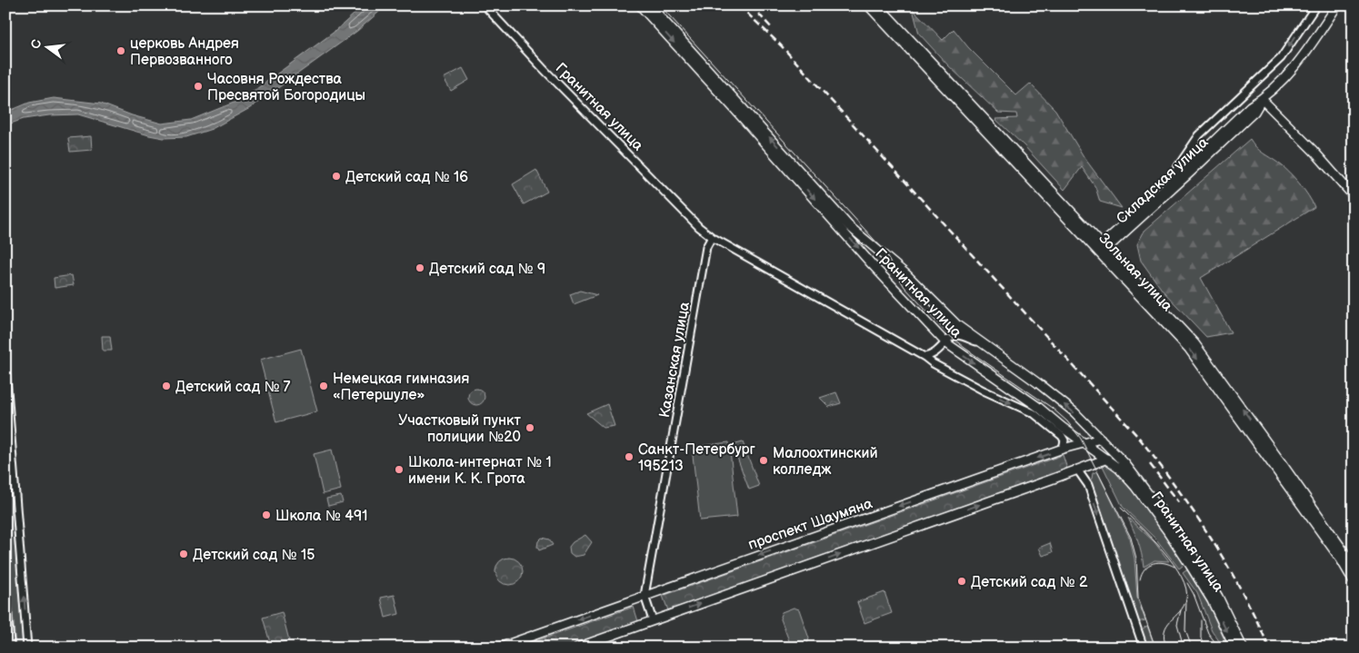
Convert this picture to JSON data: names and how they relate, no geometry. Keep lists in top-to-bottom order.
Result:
{
  "streets": {
    "street": [
      "Гранитная улица",
      "Складская улица",
      "Зольная улица",
      "Казанская улица",
      "проспект Шаумяна"
    ]
  },
  "crossings": [
    ["Гранитная улица", "Казанская улица"],
    ["Гранитная улица", "проспект Шаумяна"],
    ["Складская улица", "Зольная улица"],
    ["Казанская улица", "проспект Шаумяна"]
  ],
  "places": [
    "церковь Андрея Первозванного",
    "Часовня Рождества Пресвятой Богородицы",
    "Детский сад № 16",
    "Детский сад № 9",
    "Детский сад № 7",
    "Немецкая гимназия «Петершуле»",
    "Участковый пункт полиции №20",
    "Санкт-Петербург 195213",
    "Малоохтинский колледж",
    "Школа-интернат № 1 имени К. К. Грота",
    "Школа № 491",
    "Детский сад № 15",
    "Детский сад № 2"
  ],
  "north": "left"
}
